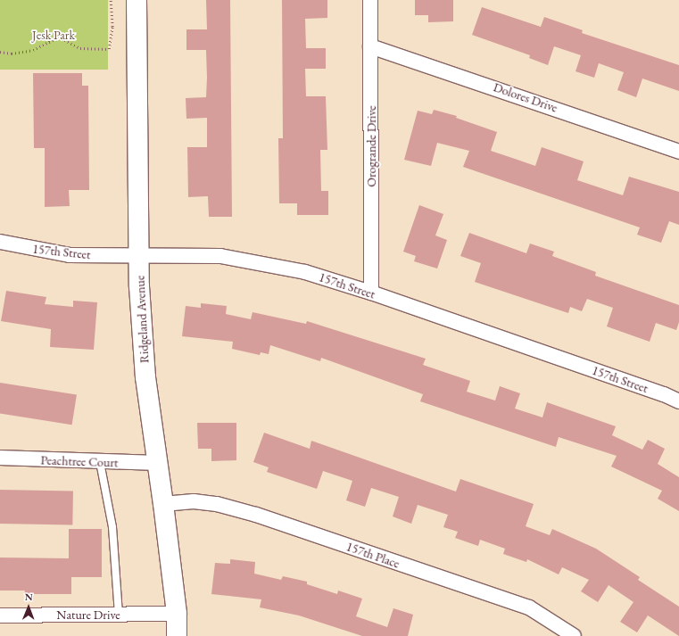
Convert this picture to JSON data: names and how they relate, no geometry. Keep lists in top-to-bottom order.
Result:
{
  "streets": {
    "street": [
      "Dolores Drive",
      "Orogrande Drive",
      "157th Street",
      "Ridgeland Avenue",
      "Peachtree Court",
      "157th Place",
      "Nature Drive"
    ]
  },
  "crossings": [
    ["Dolores Drive", "Orogrande Drive"],
    ["Orogrande Drive", "157th Street"],
    ["157th Street", "Ridgeland Avenue"],
    ["Ridgeland Avenue", "Peachtree Court"],
    ["Ridgeland Avenue", "157th Place"],
    ["Ridgeland Avenue", "Nature Drive"]
  ],
  "parks": ["Jesk Park"],
  "north": "top"
}
